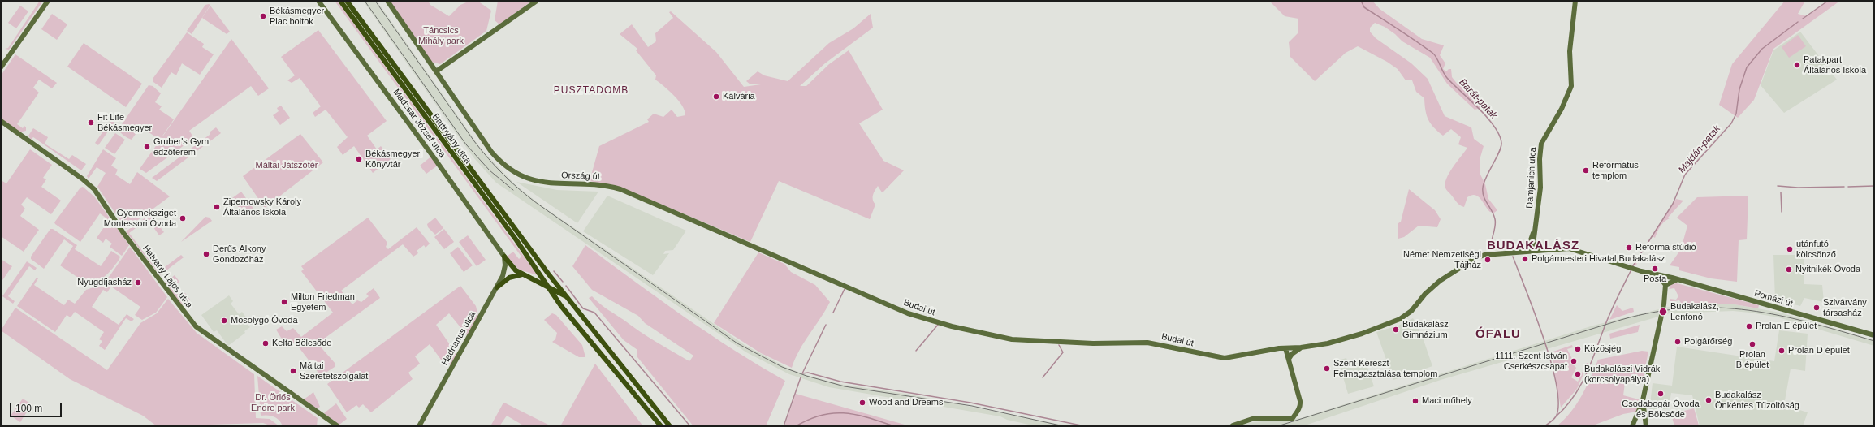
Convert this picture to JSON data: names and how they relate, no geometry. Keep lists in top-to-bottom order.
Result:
{
  "streets": {
    "main road": [
      "Madzsar József utca",
      "Batthyány utca",
      "Ország út",
      "Damjanich utca",
      "Hatvany Lajos utca",
      "Pomázi út",
      "Budai út",
      "Hadrianus utca"
    ]
  },
  "crossings": [
    ["Madzsar József utca", "Hadrianus utca"],
    ["Ország út", "Budai út"]
  ],
  "districts": ["PUSZTADOMB", "BUDAKALÁSZ", "ÓFALU"],
  "water": ["Barát-patak", "Majdán-patak"],
  "parks": ["Táncsics Mihály park", "Máltai Játszótér", "Dr. Örlős Endre park"],
  "places": [
    "Békásmegyer Piac boltok",
    "Patakpart Általános Iskola",
    "Kálvária",
    "Fit Life Békásmegyer",
    "Gruber's Gym edzőterem",
    "Békásmegyeri Könyvtár",
    "Református templom",
    "Zipernowsky Károly Általános Iskola",
    "Gyermeksziget Montessori Óvoda",
    "Reforma stúdió",
    "utánfutó kölcsönző",
    "Derűs Alkony Gondozóház",
    "Polgármesteri Hivatal Budakalász",
    "Német Nemzetiségi Tájház",
    "Posta",
    "Nyitnikék Óvoda",
    "Nyugdíjasház",
    "Milton Friedman Egyetem",
    "Szivárvány társasház",
    "Budakalász, Lenfonó",
    "Mosolygó Óvoda",
    "Prolan E épület",
    "Budakalász Gimnázium",
    "Polgárőrség",
    "Kelta Bölcsőde",
    "Prolan B épület",
    "Közösjég",
    "Prolan D épület",
    "1111. Szent István Cserkészcsapat",
    "Szent Kereszt Felmagasztalása templom",
    "Máltai Szeretetszolgálat",
    "Budakalászi Vidrák (korcsolyapálya)",
    "Csodabogár Óvoda és Bölcsőde",
    "Budakalász Önkéntes Tűzoltóság",
    "Maci műhely",
    "Wood and Dreams"
  ],
  "scale_bar": "100 m"
}
